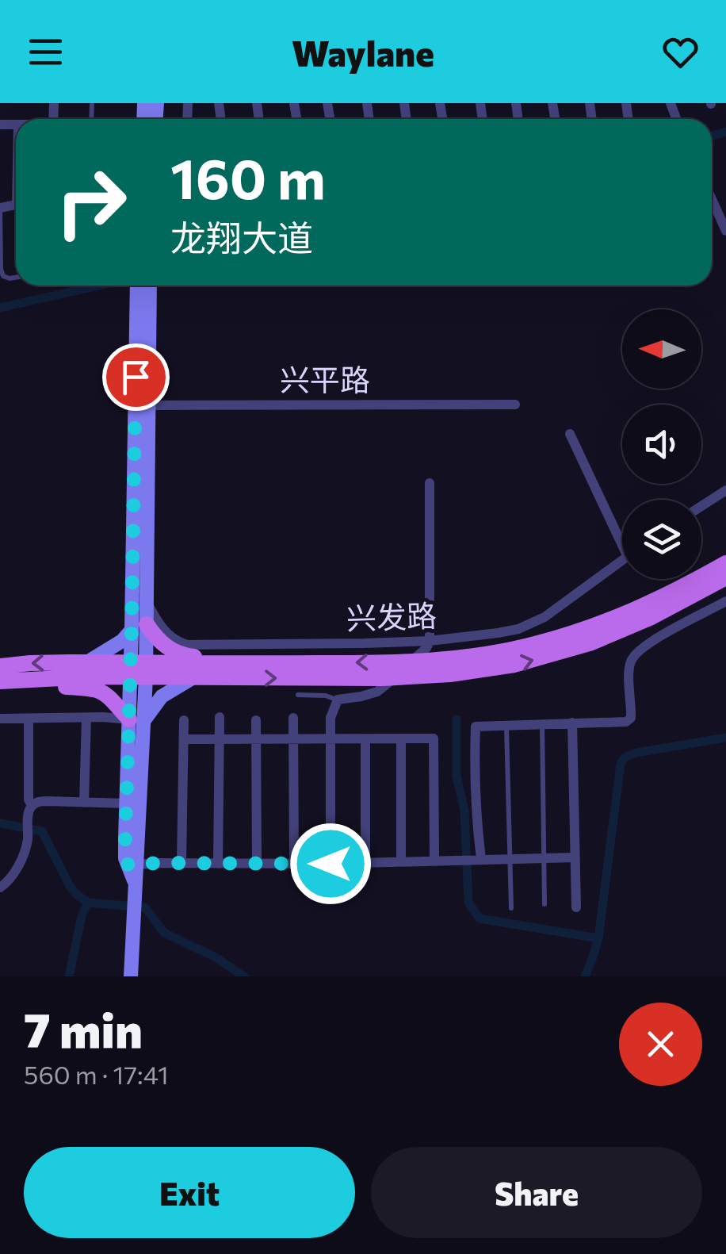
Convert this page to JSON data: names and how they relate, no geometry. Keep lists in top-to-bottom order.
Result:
{
  "streets": {
    "street": ["兴平路", "兴发路"]
  },
  "north": "left",
  "page": {
    "header": "Waylane",
    "turn": ["160 m", "龙翔大道"],
    "heading": ["7 min", "560 m · 17:41"],
    "buttons": ["Exit", "Share"]
  }
}
